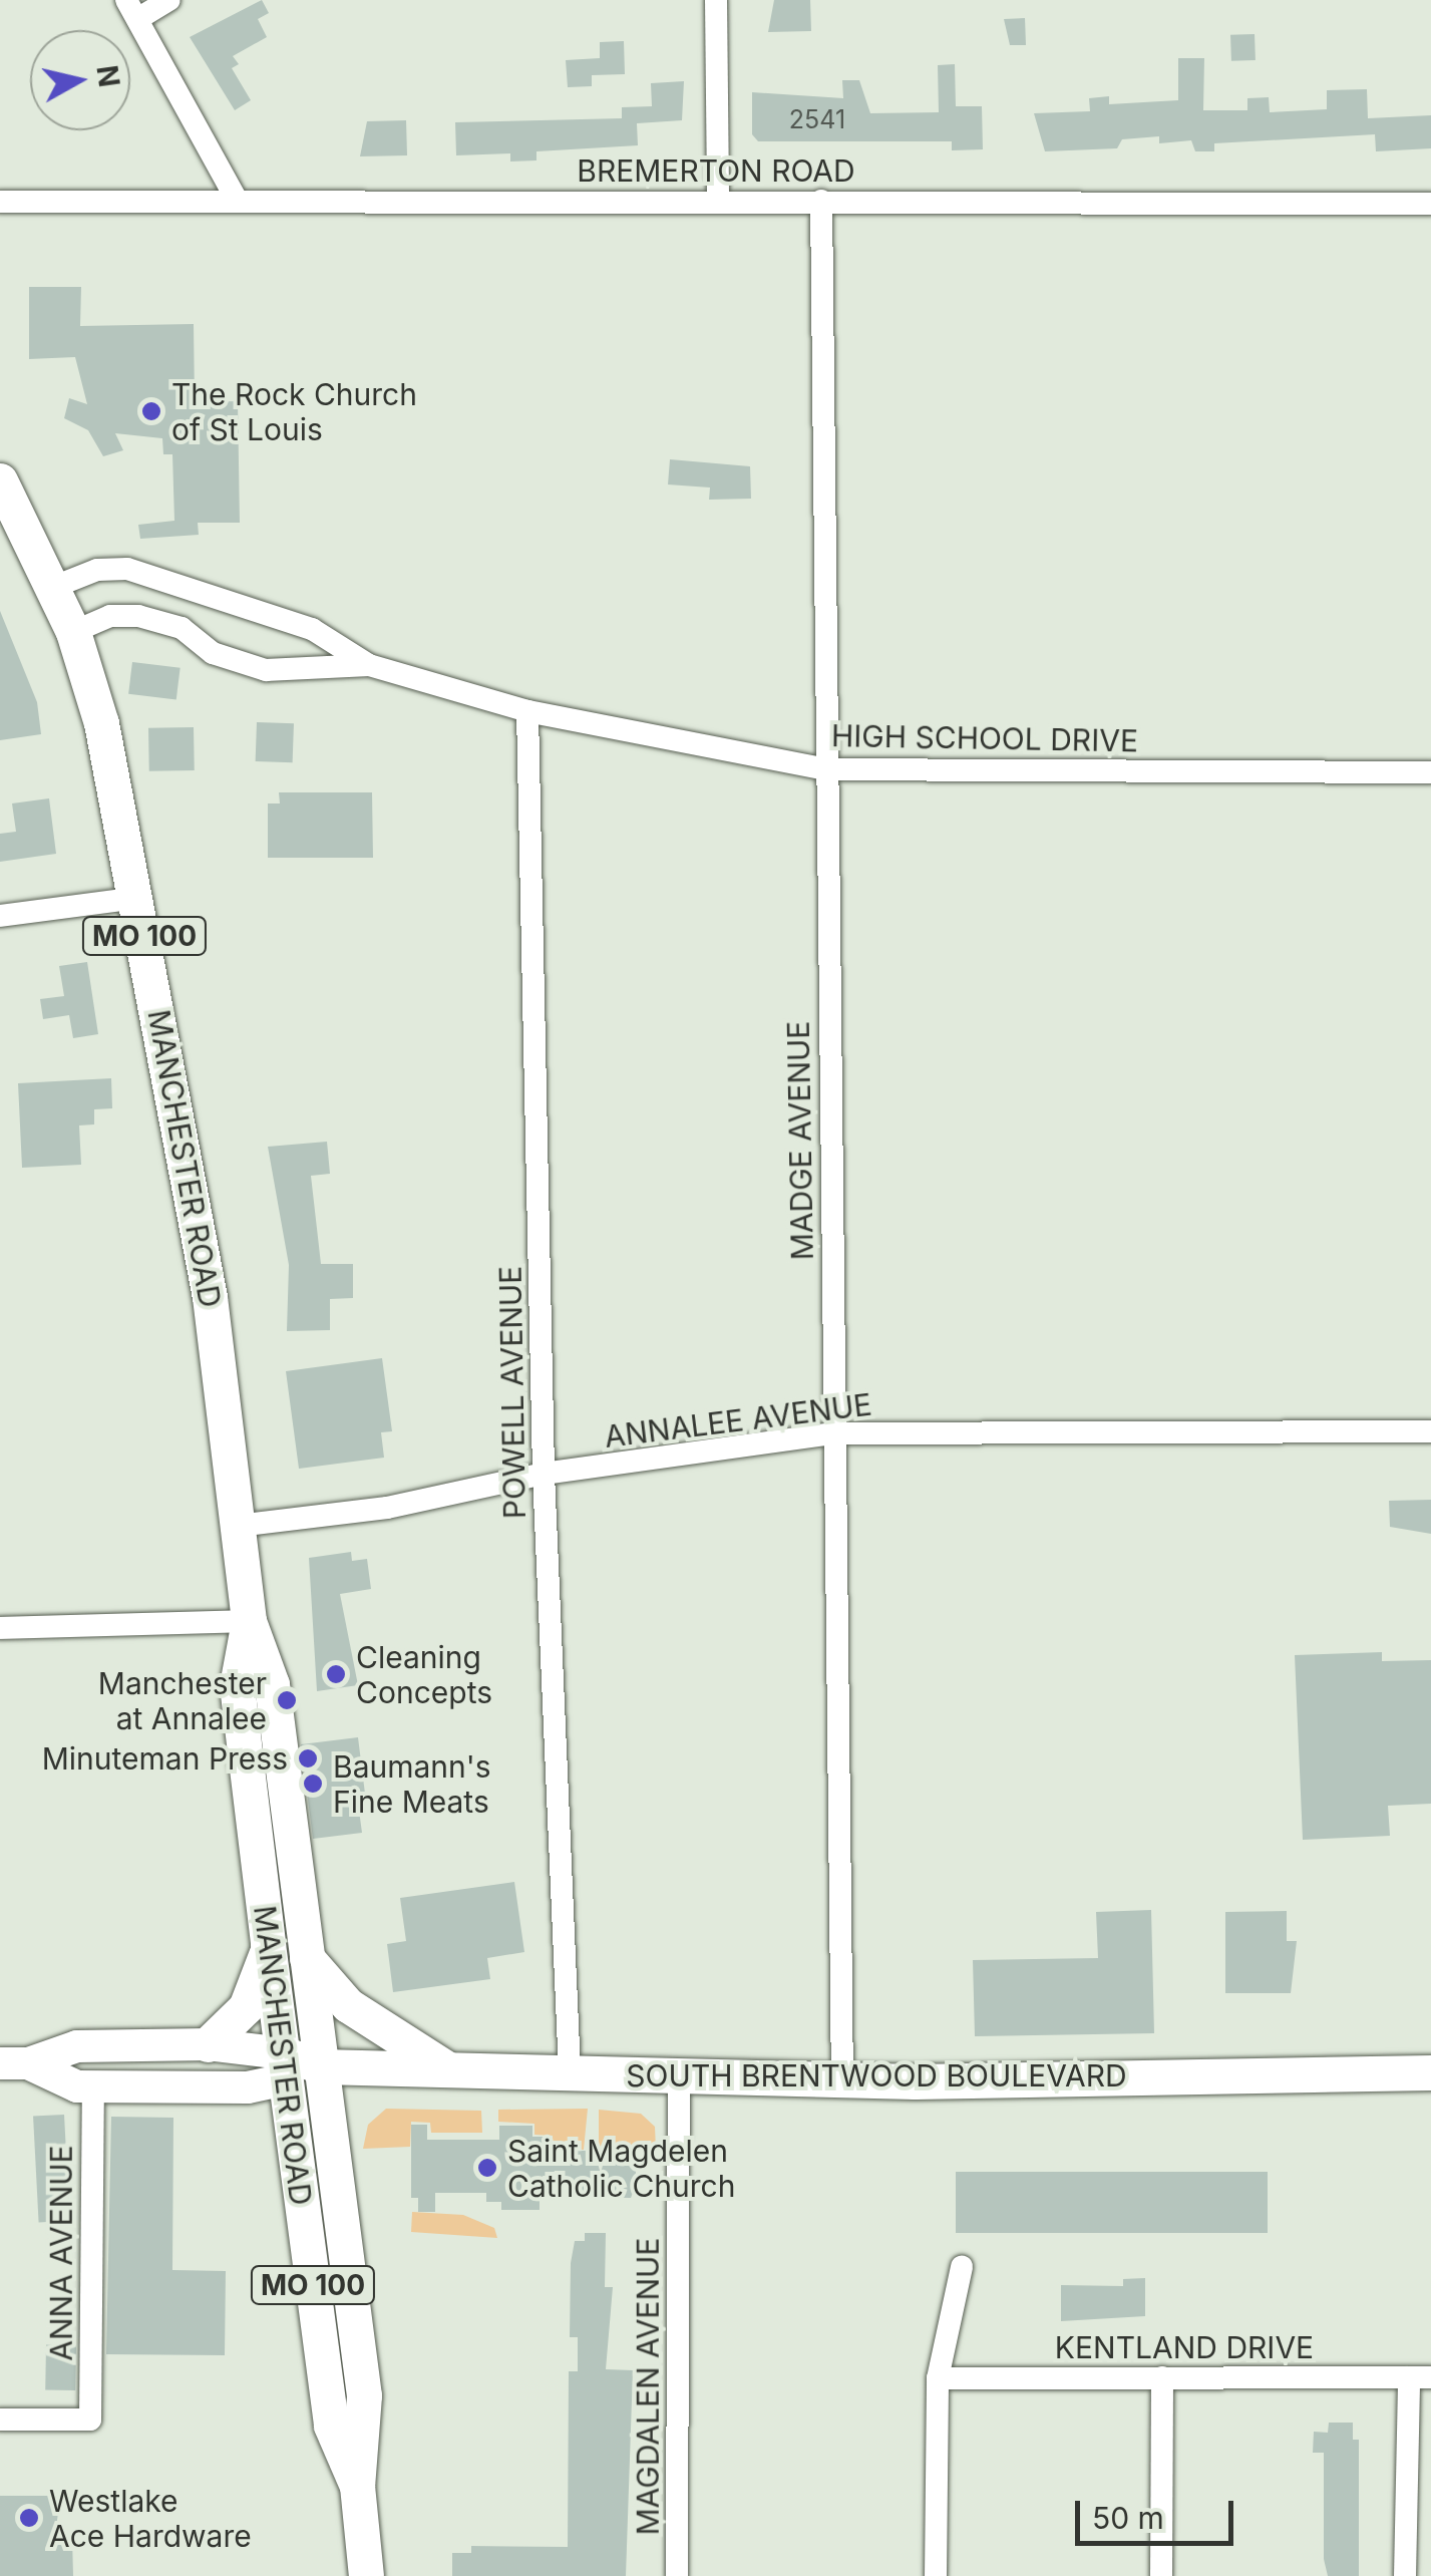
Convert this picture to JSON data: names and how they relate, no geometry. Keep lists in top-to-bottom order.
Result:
{
  "streets": {
    "main road": ["MO 100", "MANCHESTER ROAD", "SOUTH BRENTWOOD BOULEVARD"],
    "street": [
      "BREMERTON ROAD",
      "HIGH SCHOOL DRIVE",
      "MADGE AVENUE",
      "POWELL AVENUE",
      "ANNALEE AVENUE",
      "ANNA AVENUE",
      "KENTLAND DRIVE",
      "MAGDALEN AVENUE"
    ]
  },
  "crossings": [
    ["BREMERTON ROAD", "MADGE AVENUE"],
    ["HIGH SCHOOL DRIVE", "MADGE AVENUE"],
    ["HIGH SCHOOL DRIVE", "MANCHESTER ROAD"],
    ["HIGH SCHOOL DRIVE", "POWELL AVENUE"],
    ["MADGE AVENUE", "ANNALEE AVENUE"],
    ["MADGE AVENUE", "SOUTH BRENTWOOD BOULEVARD"],
    ["MANCHESTER ROAD", "ANNALEE AVENUE"],
    ["MANCHESTER ROAD", "SOUTH BRENTWOOD BOULEVARD"],
    ["POWELL AVENUE", "ANNALEE AVENUE"],
    ["POWELL AVENUE", "SOUTH BRENTWOOD BOULEVARD"],
    ["SOUTH BRENTWOOD BOULEVARD", "ANNA AVENUE"],
    ["SOUTH BRENTWOOD BOULEVARD", "MAGDALEN AVENUE"]
  ],
  "places": [
    "The Rock Church of St Louis",
    "Cleaning Concepts",
    "Manchester at Annalee",
    "Minuteman Press",
    "Baumann's Fine Meats",
    "Saint Magdelen Catholic Church",
    "Westlake Ace Hardware"
  ],
  "house_numbers": ["2541"],
  "scale_bar": "50 m",
  "north": "right"
}
